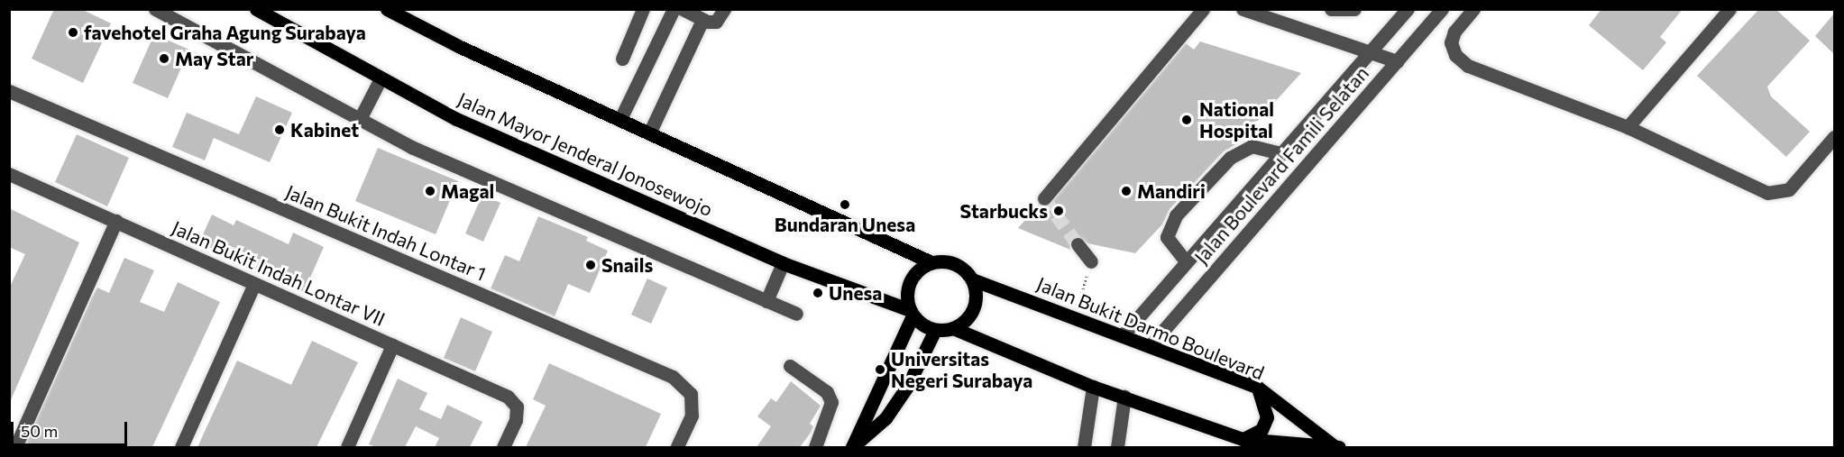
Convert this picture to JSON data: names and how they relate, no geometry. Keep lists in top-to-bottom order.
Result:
{
  "streets": {
    "main road": ["Jalan Mayor Jenderal Jonosewojo", "Jalan Bukit Darmo Boulevard"],
    "street": ["Jalan Boulevard Famili Selatan", "Jalan Bukit Indah Lontar 1", "Jalan Bukit Indah Lontar VII"]
  },
  "crossings": [
    ["Jalan Mayor Jenderal Jonosewojo", "Jalan Bukit Darmo Boulevard"],
    ["Jalan Boulevard Famili Selatan", "Jalan Bukit Darmo Boulevard"]
  ],
  "places": [
    "favehotel Graha Agung Surabaya",
    "May Star",
    "National Hospital",
    "Kabinet",
    "Magal",
    "Mandiri",
    "Bundaran Unesa",
    "Starbucks",
    "Snails",
    "Unesa",
    "Universitas Negeri Surabaya"
  ],
  "scale_bar": "50 m"
}
